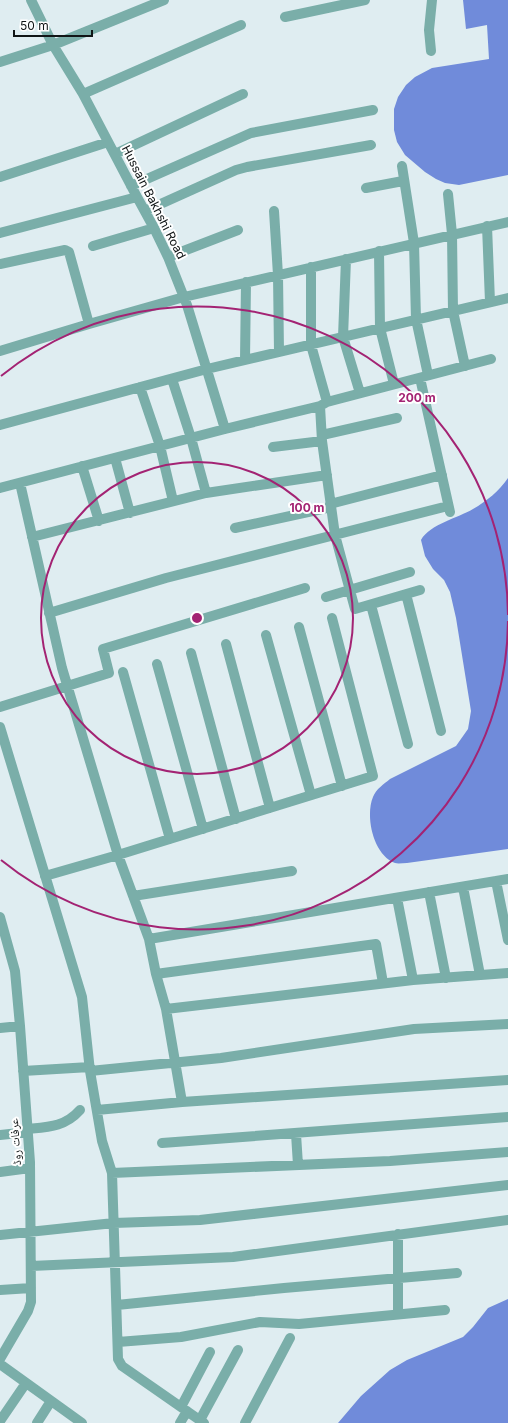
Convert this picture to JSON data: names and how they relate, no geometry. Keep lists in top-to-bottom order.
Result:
{
  "streets": {
    "street": ["Hussain Bakhshi Road", "عرفات روڈ"]
  },
  "scale_bar": "50 m",
  "rings": ["200 m", "100 m"]
}
